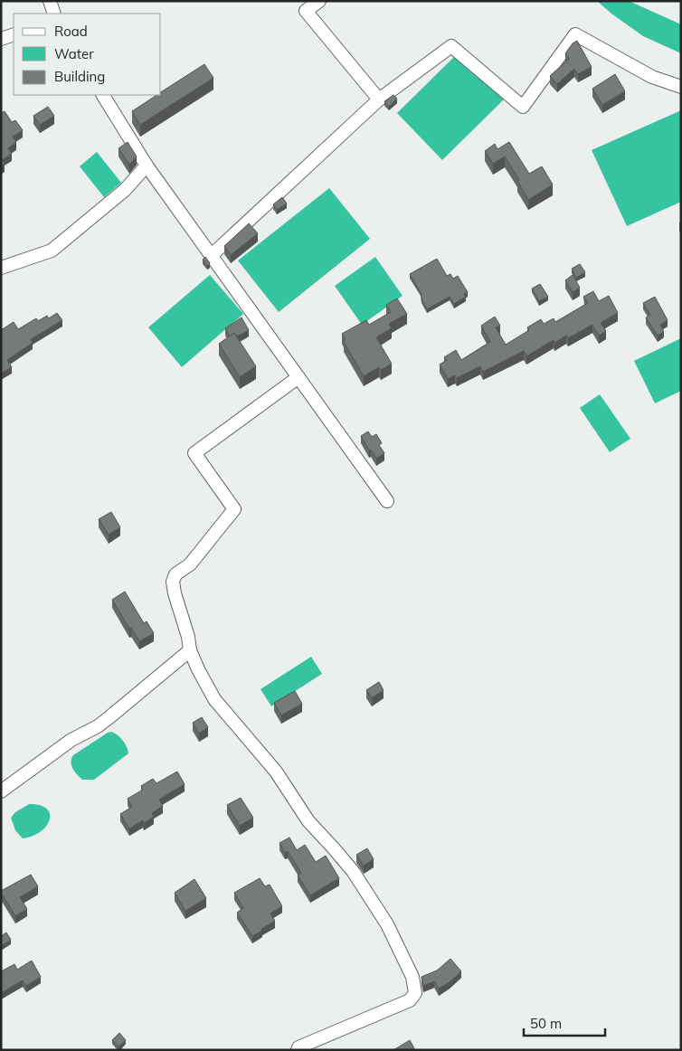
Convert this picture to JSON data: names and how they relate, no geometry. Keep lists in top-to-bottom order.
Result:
{
  "legend": ["Road", "Water", "Building"],
  "scale_bar": "50 m"
}
